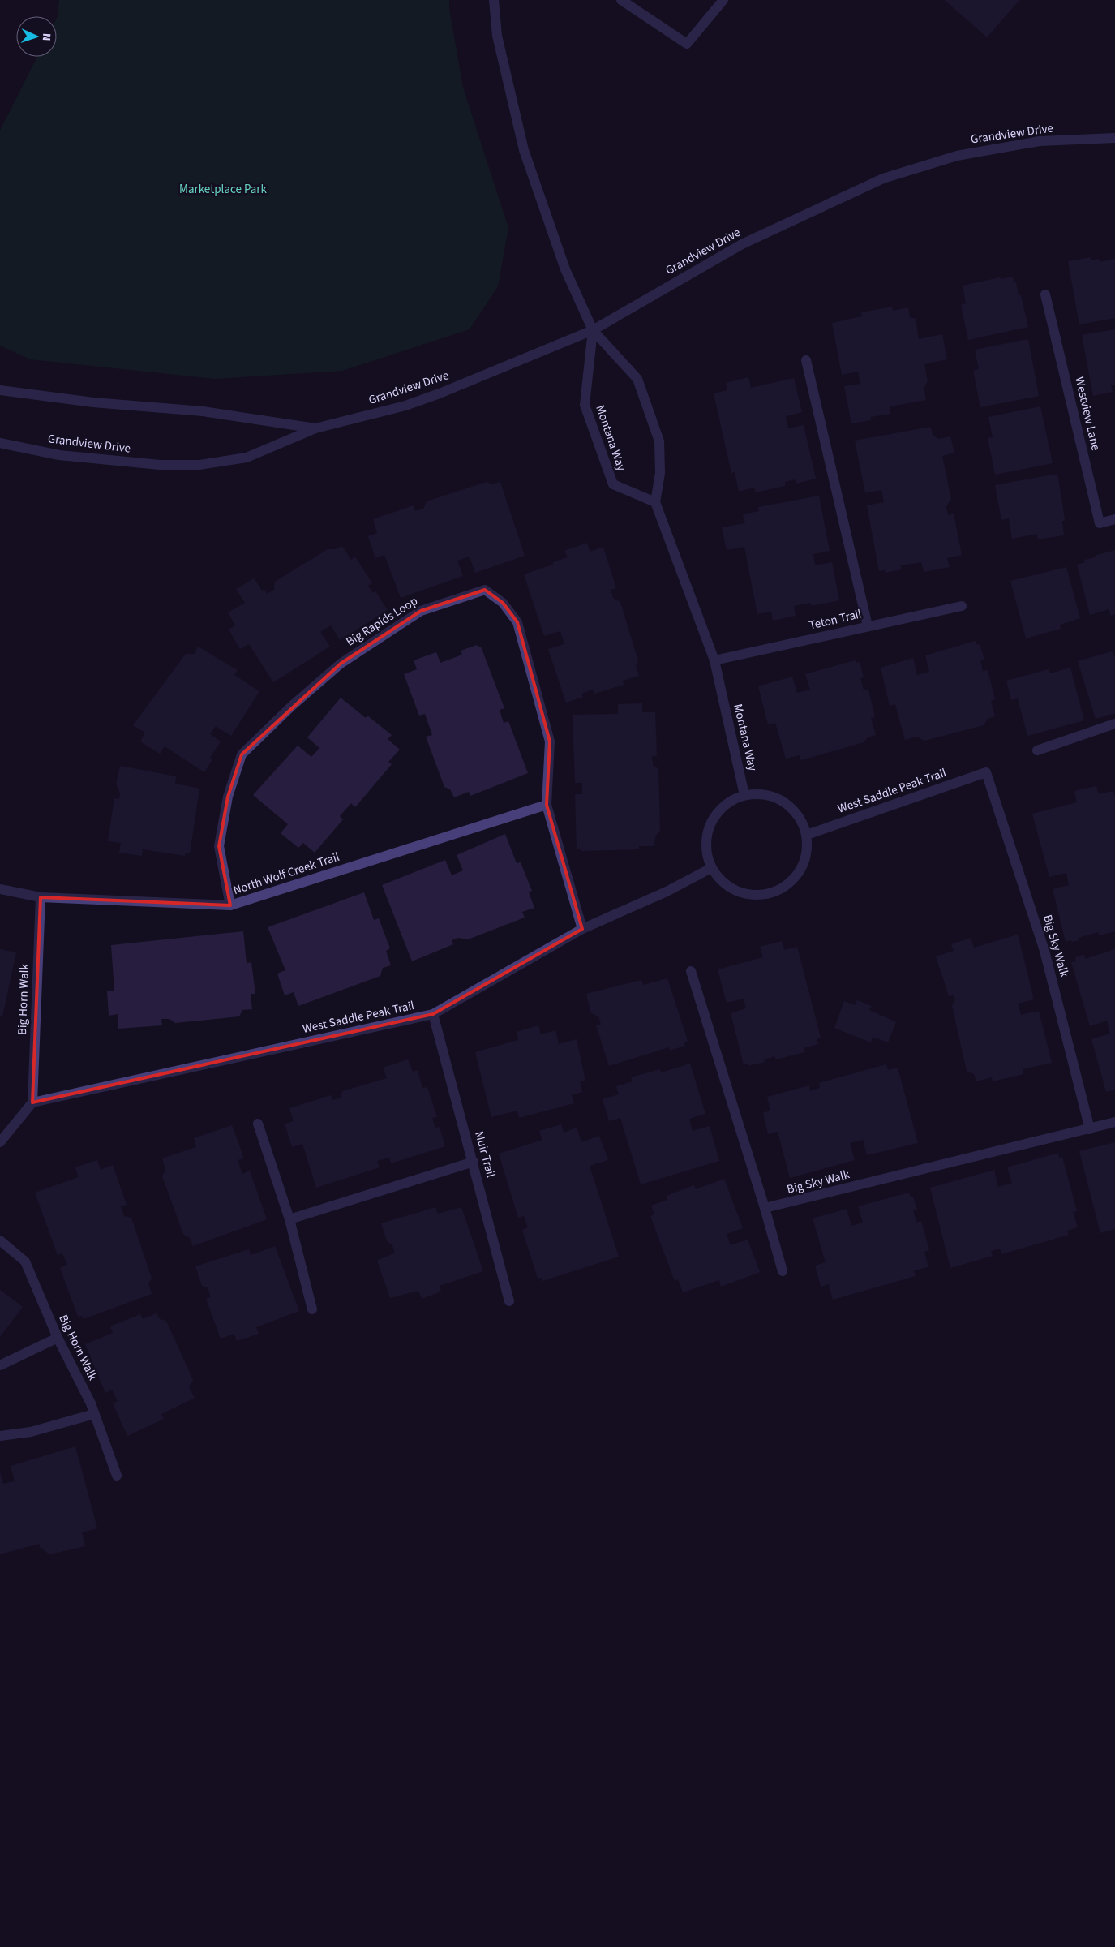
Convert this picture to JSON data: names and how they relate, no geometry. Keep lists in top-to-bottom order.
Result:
{
  "streets": {
    "street": [
      "Grandview Drive",
      "Westview Lane",
      "Montana Way",
      "Teton Trail",
      "Big Rapids Loop",
      "West Saddle Peak Trail",
      "North Wolf Creek Trail",
      "Big Sky Walk",
      "Big Horn Walk",
      "Muir Trail"
    ]
  },
  "crossings": [
    ["Grandview Drive", "Montana Way"],
    ["Montana Way", "Teton Trail"],
    ["Montana Way", "West Saddle Peak Trail"],
    ["Big Rapids Loop", "West Saddle Peak Trail"],
    ["Big Rapids Loop", "North Wolf Creek Trail"],
    ["West Saddle Peak Trail", "Big Sky Walk"],
    ["West Saddle Peak Trail", "Big Horn Walk"],
    ["West Saddle Peak Trail", "Muir Trail"],
    ["North Wolf Creek Trail", "Big Horn Walk"]
  ],
  "parks": ["Marketplace Park"],
  "north": "right"
}
